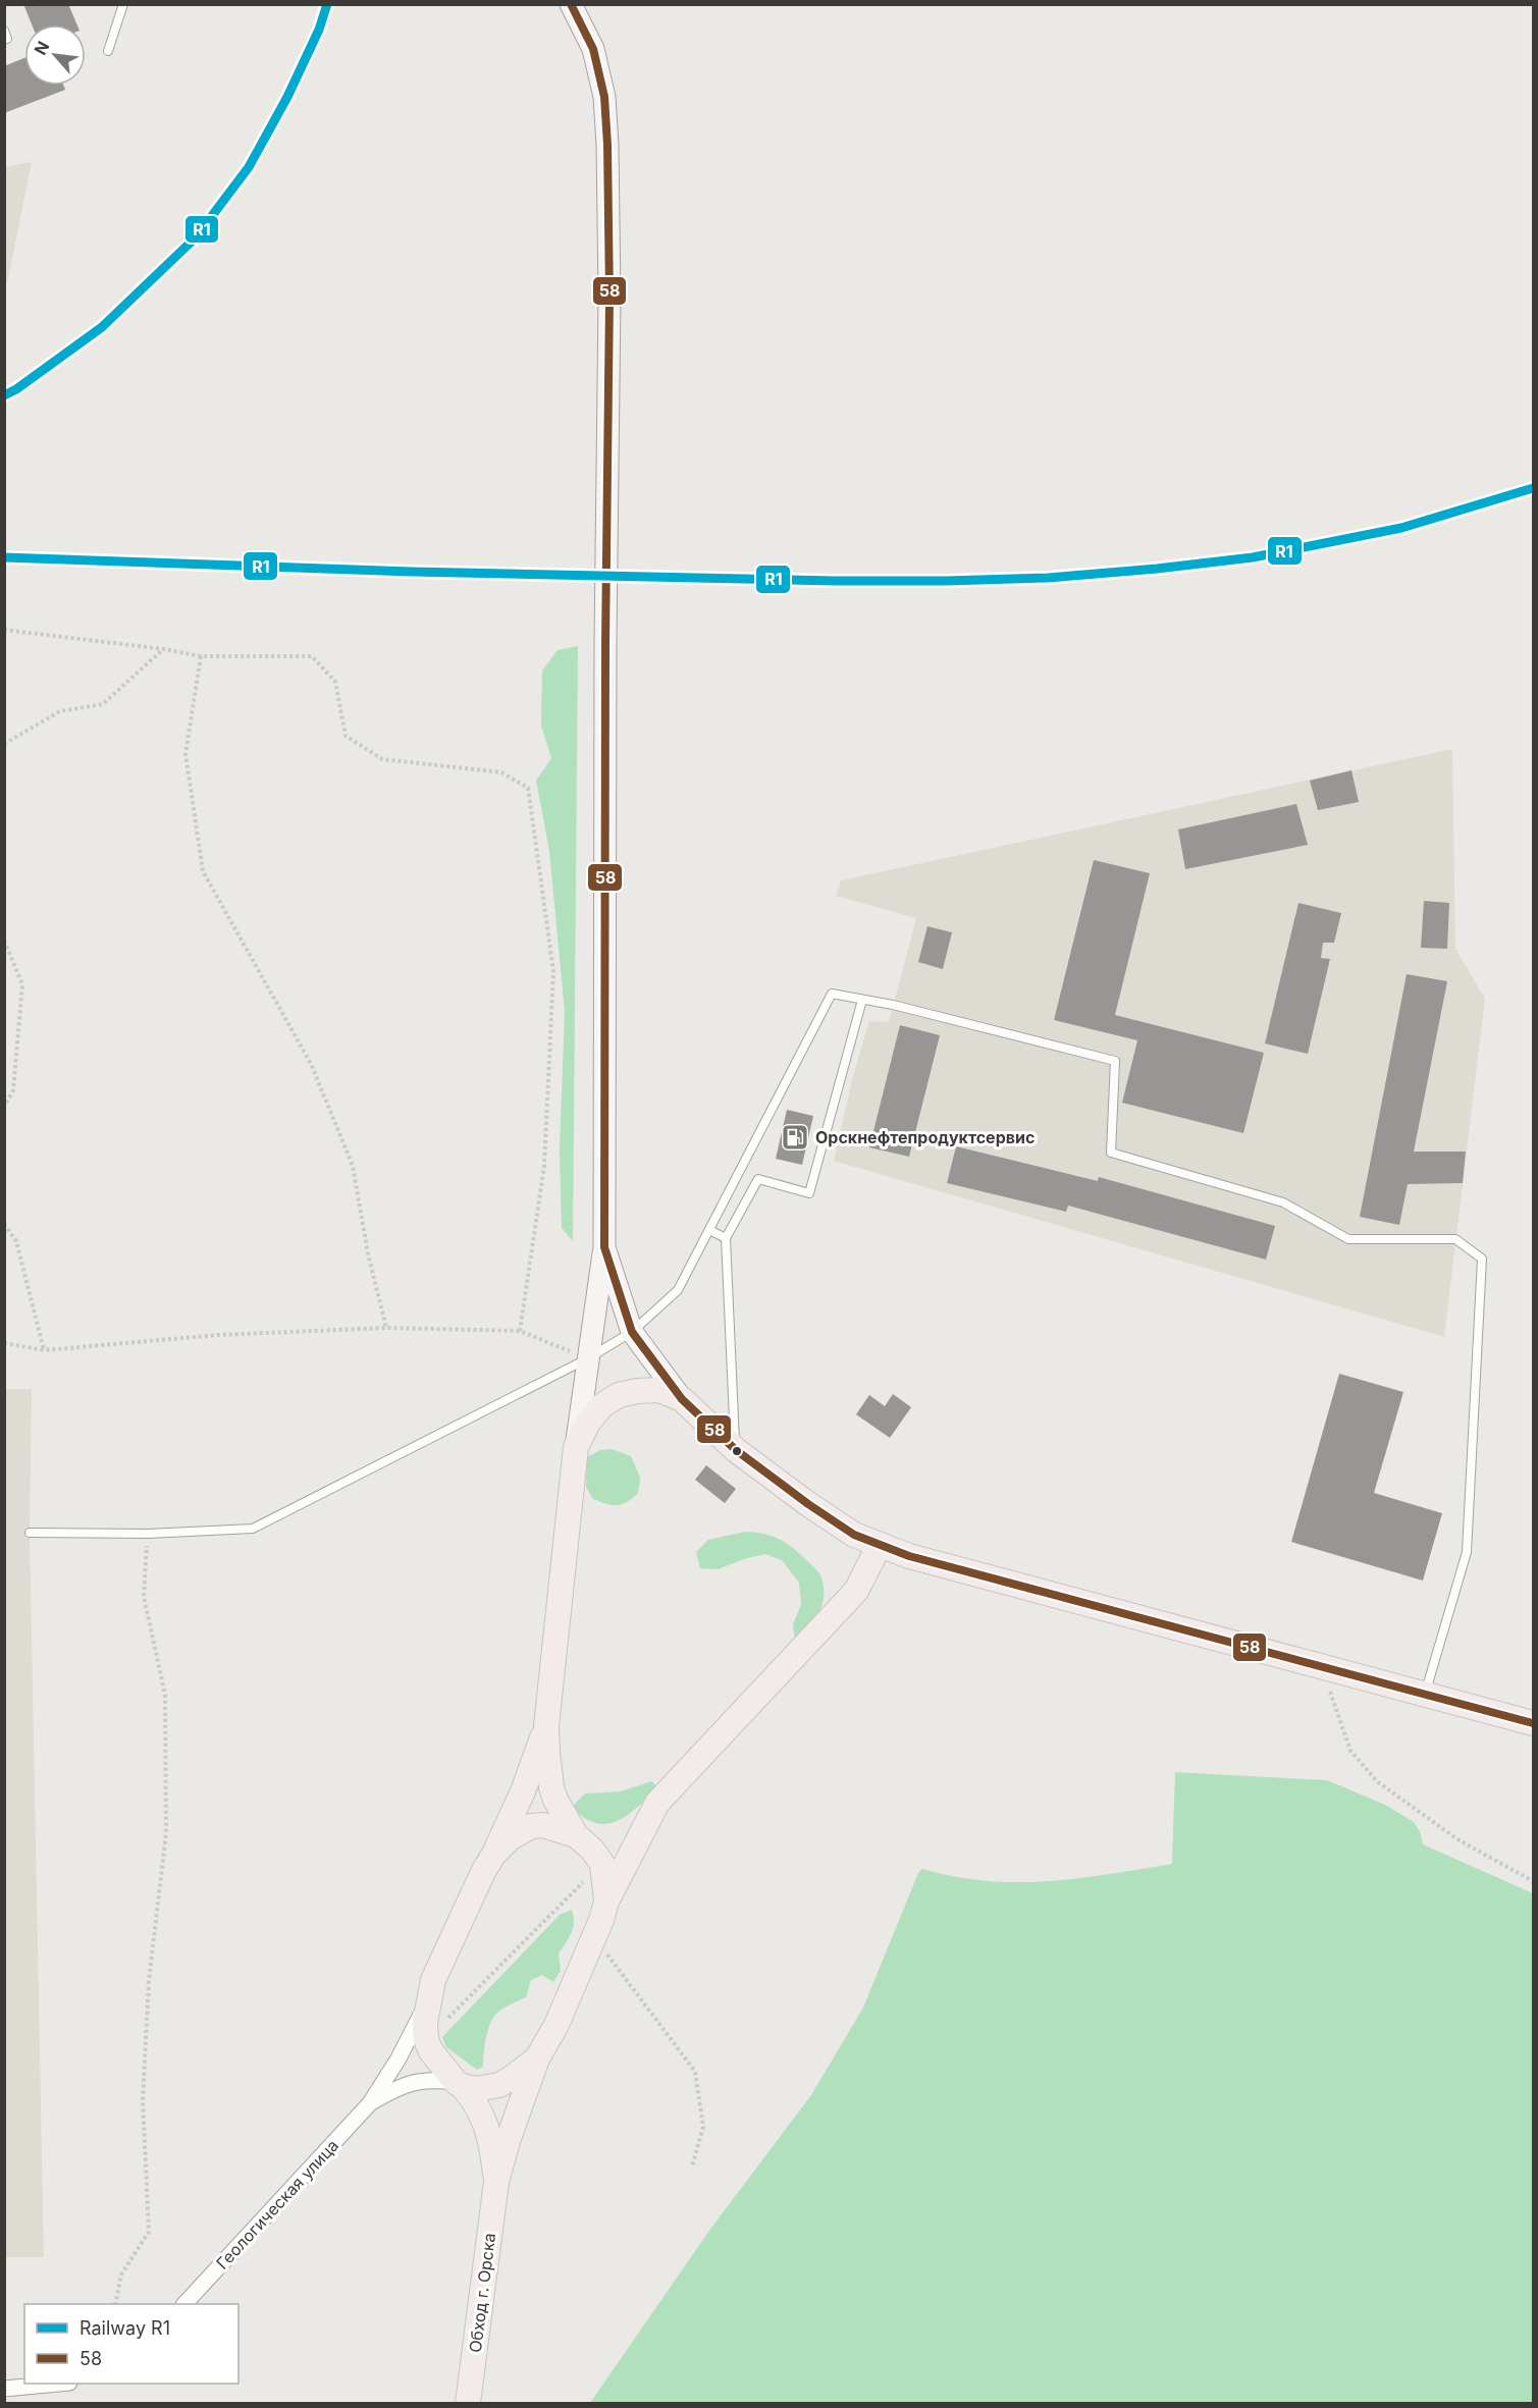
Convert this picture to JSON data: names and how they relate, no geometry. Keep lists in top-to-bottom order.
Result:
{
  "streets": {
    "main road": ["Обход г. Орска"],
    "street": ["Геологическая улица"]
  },
  "places": {
    "fuel station": ["Орскнефтепродуктсервис"]
  },
  "lines": ["rail line R1", "transit line 58"],
  "legend": ["Railway R1", "58"],
  "north": "top left"
}
